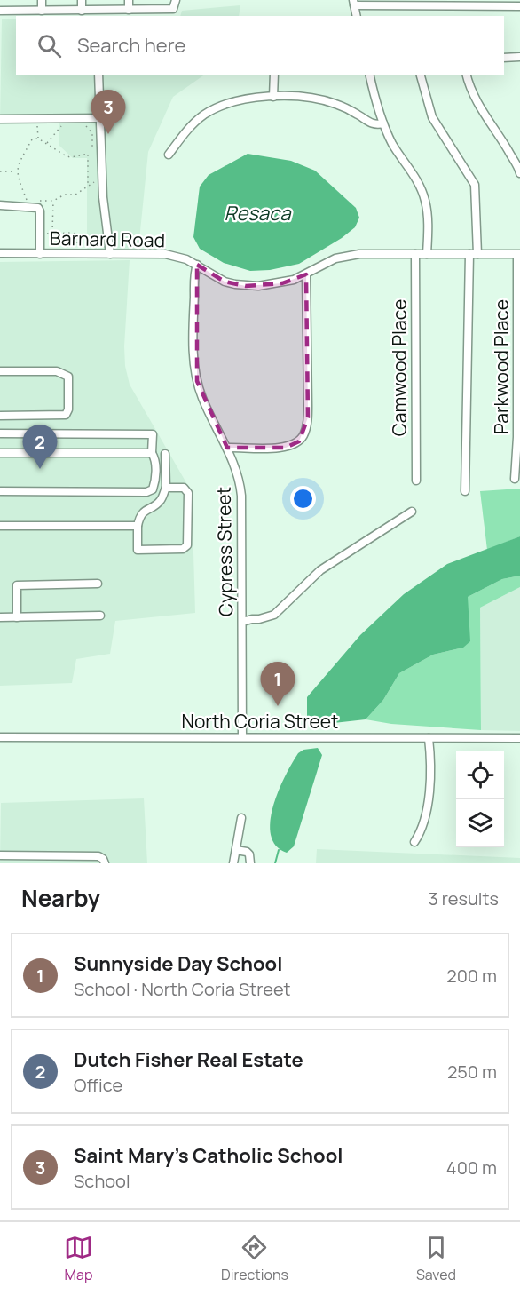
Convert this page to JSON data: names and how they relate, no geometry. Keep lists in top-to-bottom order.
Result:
{
  "streets": {
    "street": [
      "Barnard Road",
      "Parkwood Place",
      "Camwood Place",
      "Cypress Street",
      "North Coria Street"
    ]
  },
  "crossings": [
    ["Barnard Road", "Parkwood Place"],
    ["Barnard Road", "Camwood Place"],
    ["Barnard Road", "Cypress Street"],
    ["Cypress Street", "North Coria Street"]
  ],
  "water": ["Resaca"],
  "page": {
    "search": "Search here",
    "pins": ["3", "2", "1"],
    "heading": ["Nearby", "3 results"],
    "list": [
      {
        "mark": "1",
        "name": "Sunnyside Day School",
        "note": "School · North Coria Street",
        "value": "200 m"
      },
      {
        "mark": "2",
        "name": "Dutch Fisher Real Estate",
        "note": "Office",
        "value": "250 m"
      },
      {
        "mark": "3",
        "name": "Saint Mary's Catholic School",
        "note": "School",
        "value": "400 m"
      }
    ],
    "nav": ["Map", "Directions", "Saved"]
  }
}
